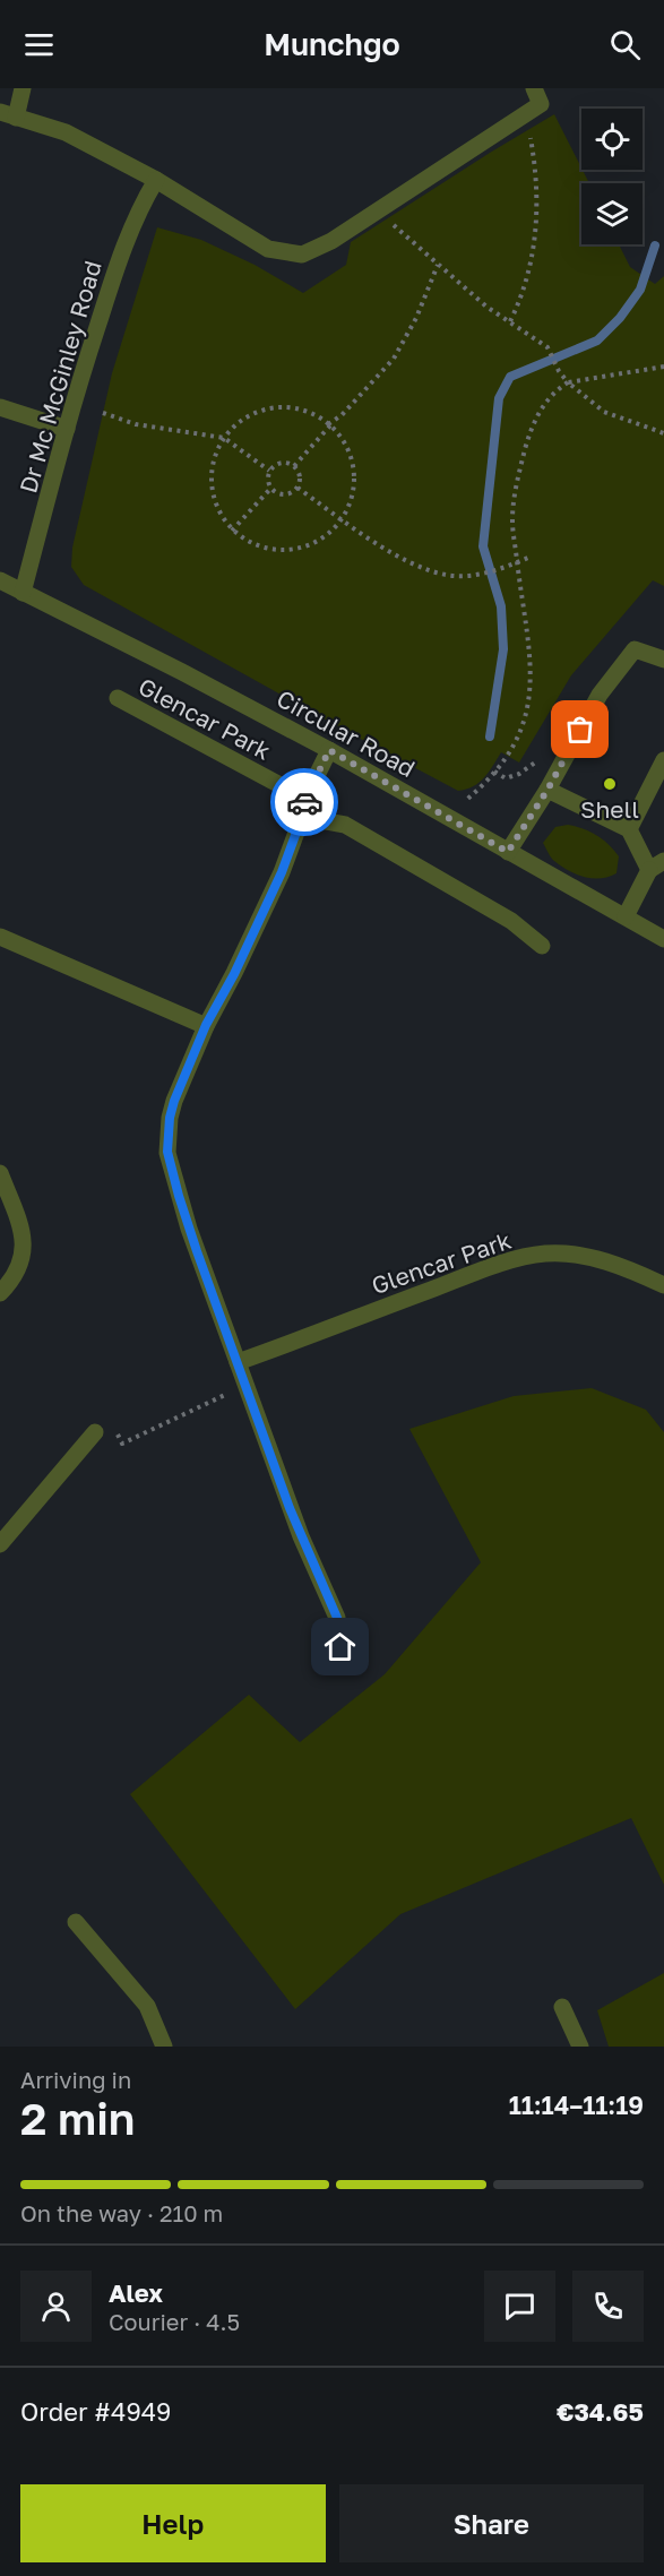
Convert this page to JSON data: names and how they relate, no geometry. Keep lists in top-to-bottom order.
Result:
{
  "streets": {
    "street": ["Dr Mc McGinley Road", "Glencar Park", "Circular Road"]
  },
  "crossings": [
    ["Dr Mc McGinley Road", "Circular Road"]
  ],
  "places": ["Shell"],
  "page": {
    "header": "Munchgo",
    "heading": ["2 min", "Arriving in", "11:14–11:19"],
    "panel": [
      "Alex",
      "Courier · 4.5",
      "Order #4949",
      "€34.65"
    ],
    "bar": "On the way · 210 m",
    "buttons": ["Help", "Share"]
  }
}
